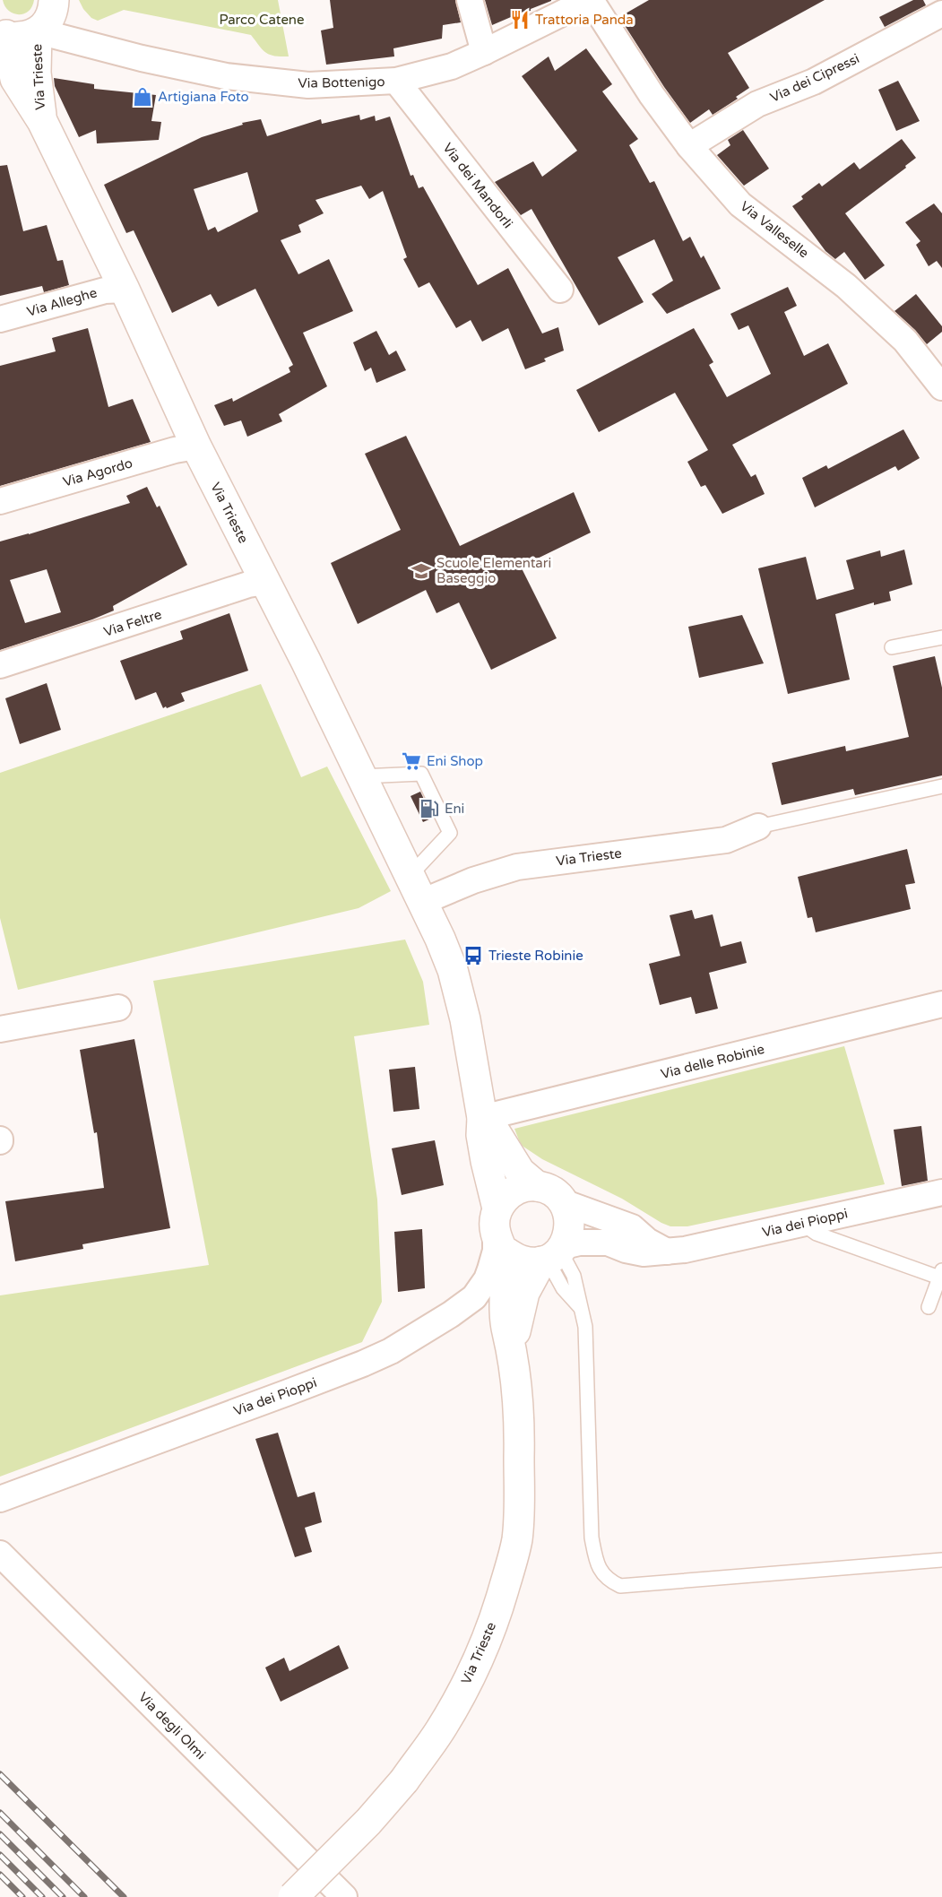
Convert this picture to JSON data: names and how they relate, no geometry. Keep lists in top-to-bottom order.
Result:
{
  "streets": {
    "street": [
      "Via Trieste",
      "Via dei Cipressi",
      "Via Bottenigo",
      "Via dei Mandorli",
      "Via Valleselle",
      "Via Alleghe",
      "Via Agordo",
      "Via Feltre",
      "Via delle Robinie",
      "Via dei Pioppi",
      "Via degli Olmi"
    ]
  },
  "crossings": [
    ["Via Trieste", "Via Bottenigo"],
    ["Via Trieste", "Via Alleghe"],
    ["Via Trieste", "Via Agordo"],
    ["Via Trieste", "Via Feltre"],
    ["Via Trieste", "Via delle Robinie"],
    ["Via Trieste", "Via dei Pioppi"],
    ["Via dei Cipressi", "Via Valleselle"],
    ["Via Bottenigo", "Via dei Mandorli"],
    ["Via Bottenigo", "Via Valleselle"]
  ],
  "parks": ["Parco Catene"],
  "places": {
    "restaurant": ["Trattoria Panda"],
    "shop": ["Artigiana Foto"],
    "school or university": ["Scuole Elementari Baseggio"],
    "supermarket": ["Eni Shop"],
    "fuel station": ["Eni"],
    "bus stop": ["Trieste Robinie"]
  }
}
